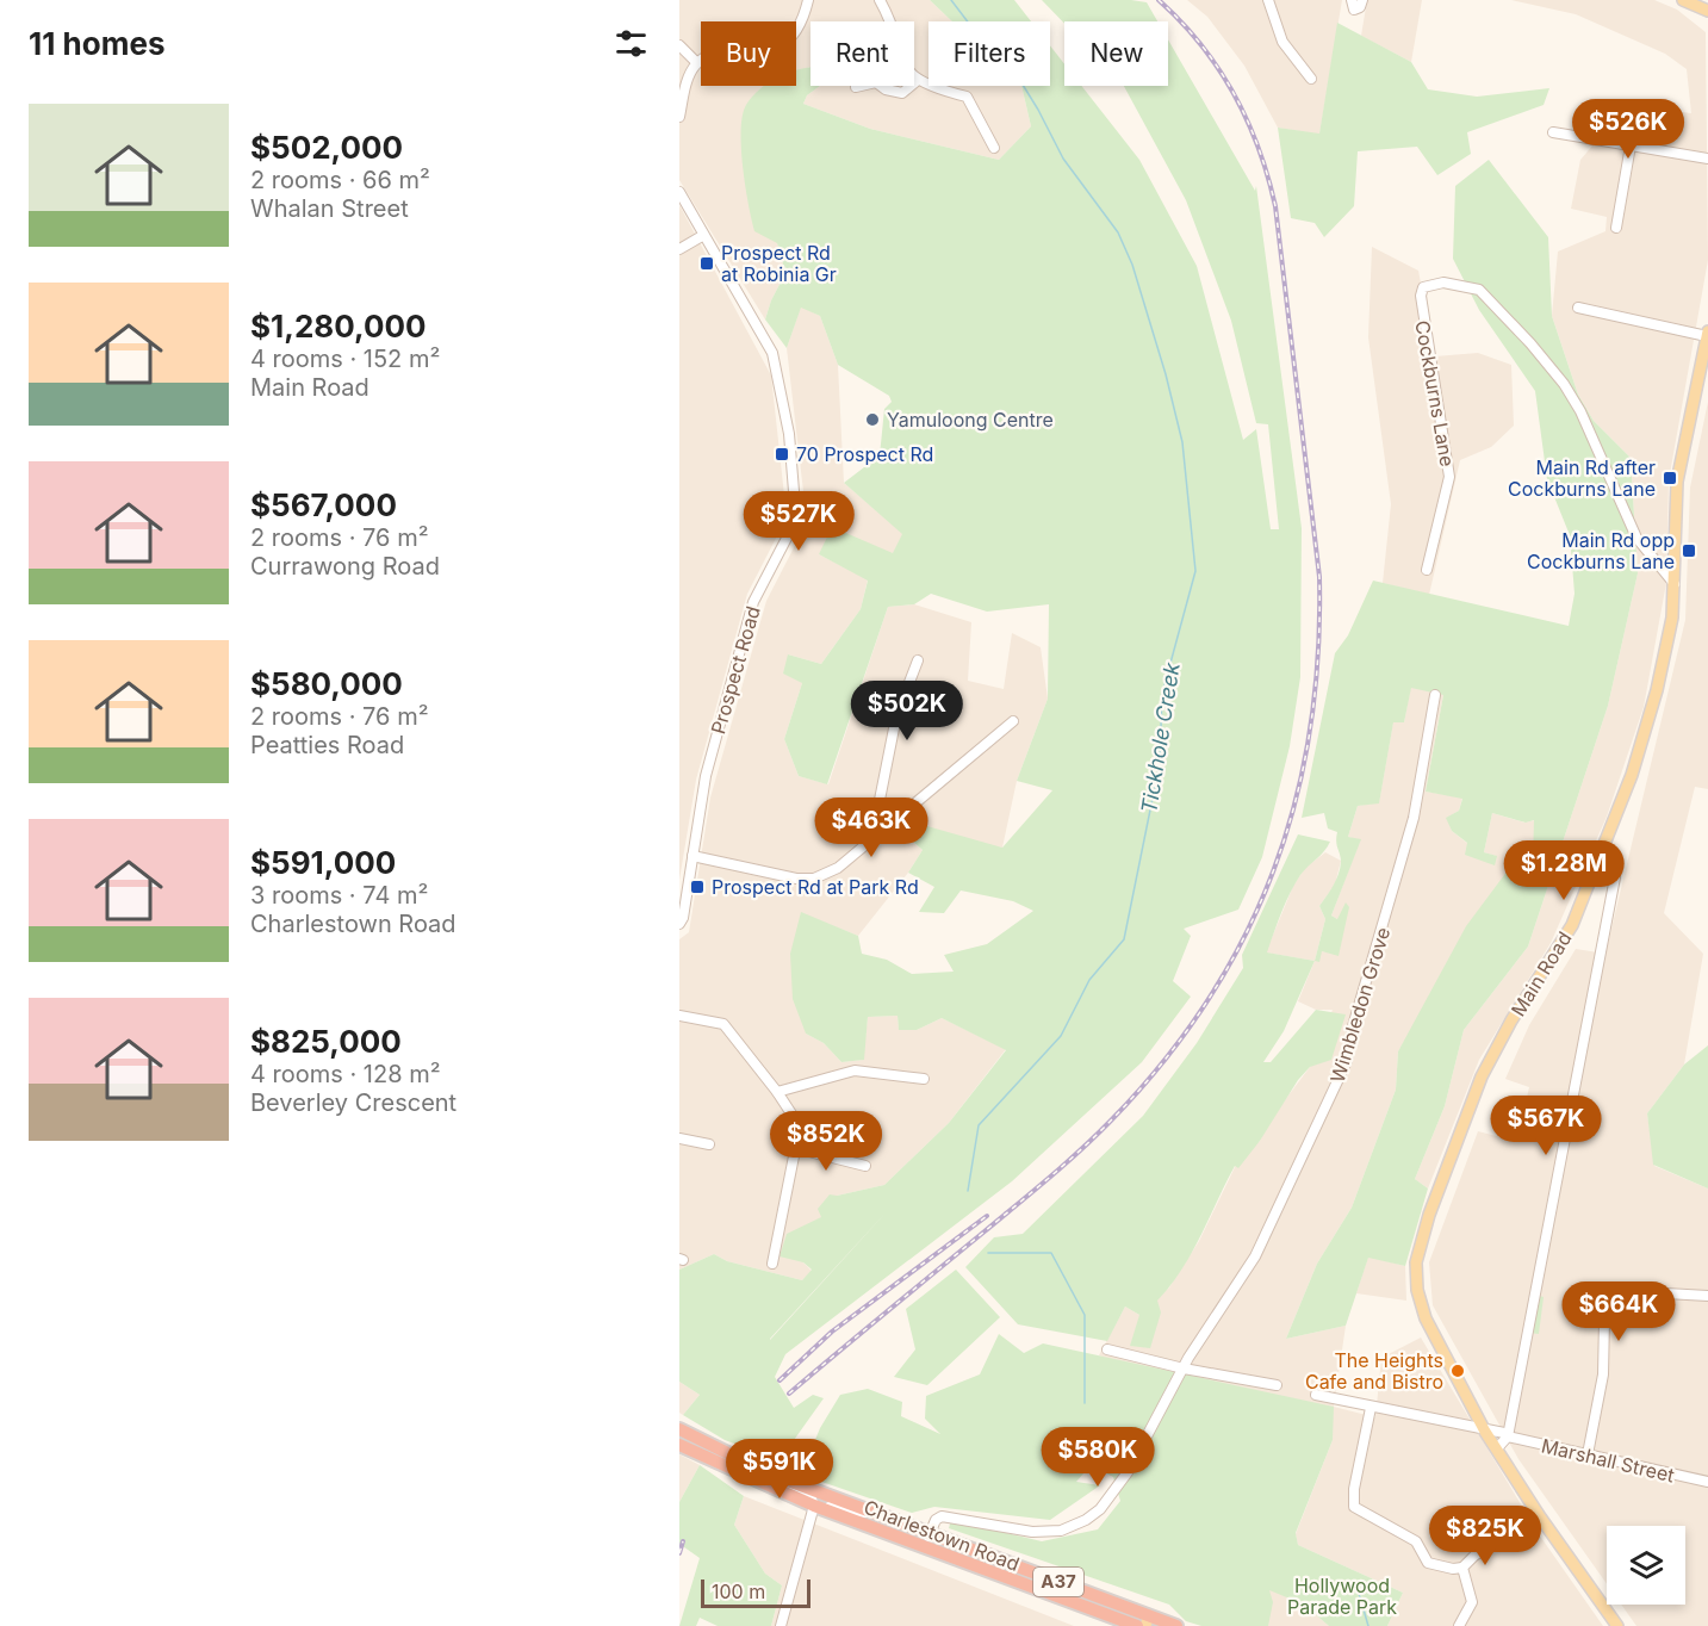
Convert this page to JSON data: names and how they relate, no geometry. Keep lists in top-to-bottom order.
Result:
{
  "streets": {
    "highway": ["Charlestown Road", "A37"],
    "main road": ["Main Road"],
    "street": [
      "Cockburns Lane",
      "Prospect Road",
      "Wimbledon Grove",
      "Marshall Street"
    ]
  },
  "crossings": [
    ["Cockburns Lane", "Main Road"],
    ["Main Road", "Marshall Street"],
    ["Wimbledon Grove", "Charlestown Road"]
  ],
  "water": ["Tickhole Creek"],
  "parks": ["Hollywood Parade Park"],
  "places": {
    "transit": [
      "Prospect Rd at Robinia Gr",
      "70 Prospect Rd",
      "Main Rd after Cockburns Lane",
      "Main Rd opp Cockburns Lane",
      "Prospect Rd at Park Rd"
    ],
    "other": ["Yamuloong Centre", "The Heights Cafe and Bistro"]
  },
  "scale_bar": "100 m",
  "page": {
    "heading": "11 homes",
    "chip": [
      "Buy",
      "Rent",
      "Filters",
      "New"
    ],
    "list": [
      {
        "name": "$502,000",
        "note": "2 rooms · 66 m² · Whalan Street"
      },
      {
        "name": "$1,280,000",
        "note": "4 rooms · 152 m² · Main Road"
      },
      {
        "name": "$567,000",
        "note": "2 rooms · 76 m² · Currawong Road"
      },
      {
        "name": "$580,000",
        "note": "2 rooms · 76 m² · Peatties Road"
      },
      {
        "name": "$591,000",
        "note": "3 rooms · 74 m² · Charlestown Road"
      },
      {
        "name": "$825,000",
        "note": "4 rooms · 128 m² · Beverley Crescent"
      }
    ],
    "price": [
      "$526K",
      "$527K",
      "$502K",
      "$463K",
      "$1.28M",
      "$567K",
      "$852K",
      "$664K",
      "$580K",
      "$591K",
      "$825K"
    ],
    "scale": "100 m"
  }
}
